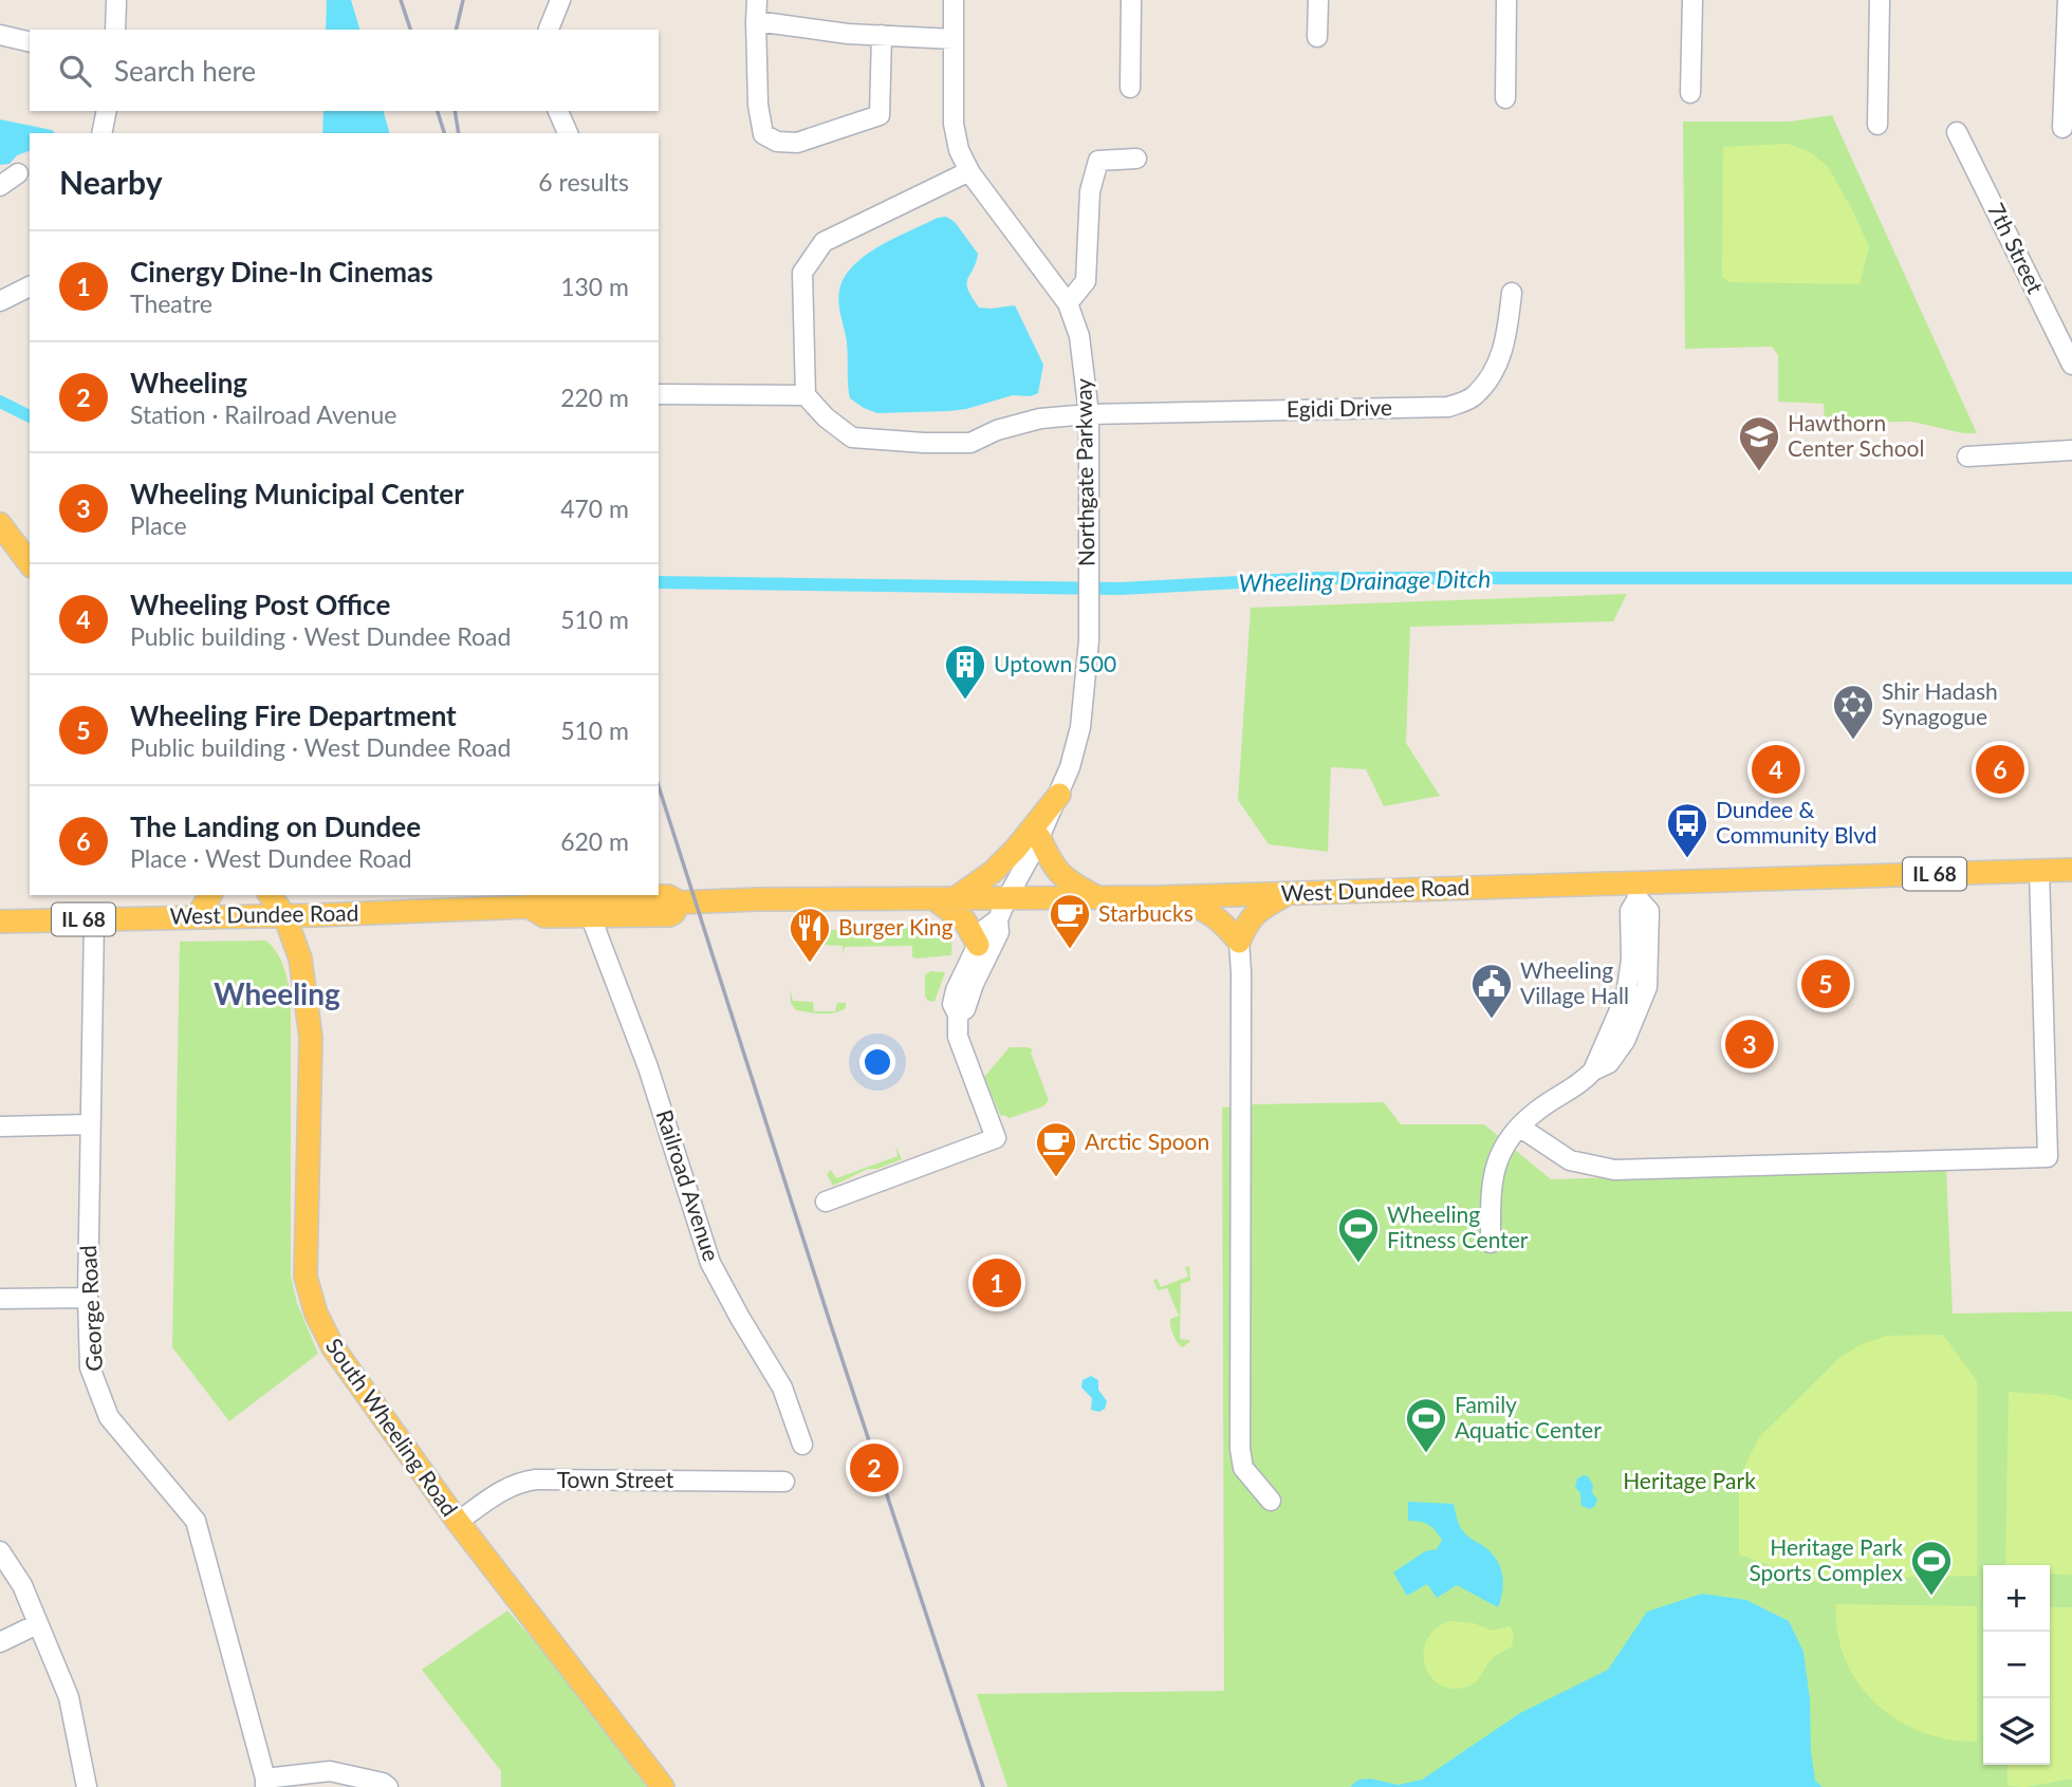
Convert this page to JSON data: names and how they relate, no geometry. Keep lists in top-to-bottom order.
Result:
{
  "streets": {
    "main road": ["IL 68", "West Dundee Road", "South Wheeling Road"],
    "street": [
      "7th Street",
      "Egidi Drive",
      "Northgate Parkway",
      "Railroad Avenue",
      "George Road",
      "Town Street"
    ]
  },
  "crossings": [
    ["Egidi Drive", "Northgate Parkway"],
    ["Northgate Parkway", "West Dundee Road"],
    ["West Dundee Road", "Railroad Avenue"],
    ["West Dundee Road", "George Road"],
    ["West Dundee Road", "South Wheeling Road"],
    ["South Wheeling Road", "Town Street"]
  ],
  "districts": ["Wheeling"],
  "water": ["Wheeling Drainage Ditch"],
  "parks": ["Heritage Park"],
  "places": {
    "school or university": ["Hawthorn Center School"],
    "building": ["Uptown 500"],
    "synagogue": ["Shir Hadash Synagogue"],
    "bus stop": ["Dundee & Community Blvd"],
    "cafe": ["Starbucks", "Arctic Spoon"],
    "restaurant": ["Burger King"],
    "public building": ["Wheeling Village Hall"],
    "sports": ["Wheeling Fitness Center", "Family Aquatic Center", "Heritage Park Sports Complex"]
  },
  "page": {
    "search": "Search here",
    "heading": ["Nearby", "6 results"],
    "list": [
      {
        "mark": "1",
        "name": "Cinergy Dine-In Cinemas",
        "note": "Theatre",
        "value": "130 m"
      },
      {
        "mark": "2",
        "name": "Wheeling",
        "note": "Station · Railroad Avenue",
        "value": "220 m"
      },
      {
        "mark": "3",
        "name": "Wheeling Municipal Center",
        "note": "Place",
        "value": "470 m"
      },
      {
        "mark": "4",
        "name": "Wheeling Post Office",
        "note": "Public building · West Dundee Road",
        "value": "510 m"
      },
      {
        "mark": "5",
        "name": "Wheeling Fire Department",
        "note": "Public building · West Dundee Road",
        "value": "510 m"
      },
      {
        "mark": "6",
        "name": "The Landing on Dundee",
        "note": "Place · West Dundee Road",
        "value": "620 m"
      }
    ],
    "pins": [
      "4",
      "6",
      "5",
      "3",
      "1",
      "2"
    ],
    "map_buttons": ["+", "−"]
  }
}
